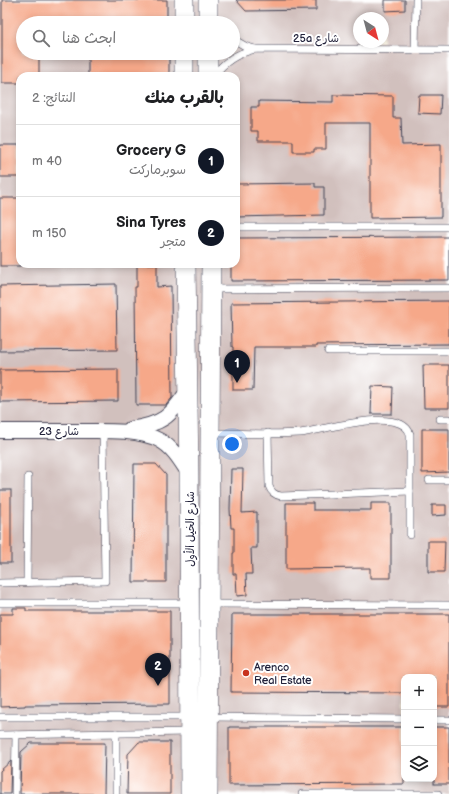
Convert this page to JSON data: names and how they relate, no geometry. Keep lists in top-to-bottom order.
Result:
{
  "streets": {
    "main road": ["شارع الخيل الأول"],
    "street": ["شارع 23"],
    "lane": ["25a شارع"]
  },
  "crossings": [
    ["شارع 23", "شارع الخيل الأول"]
  ],
  "places": ["Arenco Real Estate"],
  "north": "bottom right",
  "page": {
    "search": "ابحث هنا",
    "heading": ["بالقرب منك", "النتائج: 2"],
    "list": [
      {
        "mark": "1",
        "name": "Grocery G",
        "note": "سوبرماركت",
        "value": "40 m"
      },
      {
        "mark": "2",
        "name": "Sina Tyres",
        "note": "متجر",
        "value": "150 m"
      }
    ],
    "pins": ["1", "2"],
    "map_buttons": ["+", "−"]
  }
}
